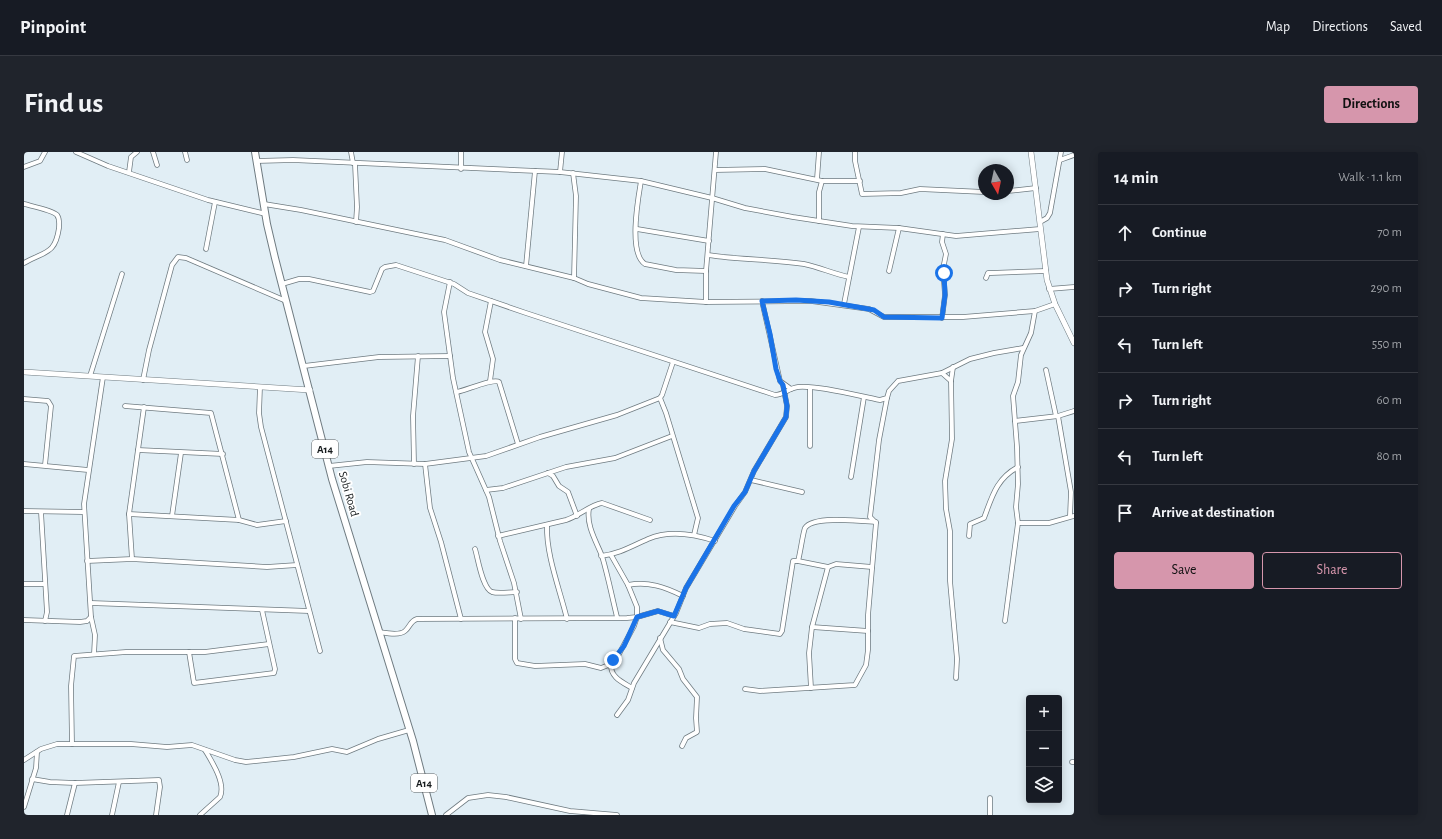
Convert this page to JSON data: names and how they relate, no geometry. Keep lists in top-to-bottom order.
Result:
{
  "streets": {
    "highway": ["A14", "Sobi Road"]
  },
  "north": "bottom",
  "page": {
    "header": "Pinpoint",
    "nav": ["Map", "Directions", "Saved"],
    "buttons": [
      "Directions",
      ["Save", "Share"]
    ],
    "title": "Find us",
    "heading": ["14 min", "Walk · 1.1 km"],
    "list": [
      ["Continue", "70 m"],
      ["Turn right", "290 m"],
      ["Turn left", "550 m"],
      ["Turn right", "60 m"],
      ["Turn left", "80 m"],
      "Arrive at destination"
    ],
    "map_buttons": ["+", "−"]
  }
}
